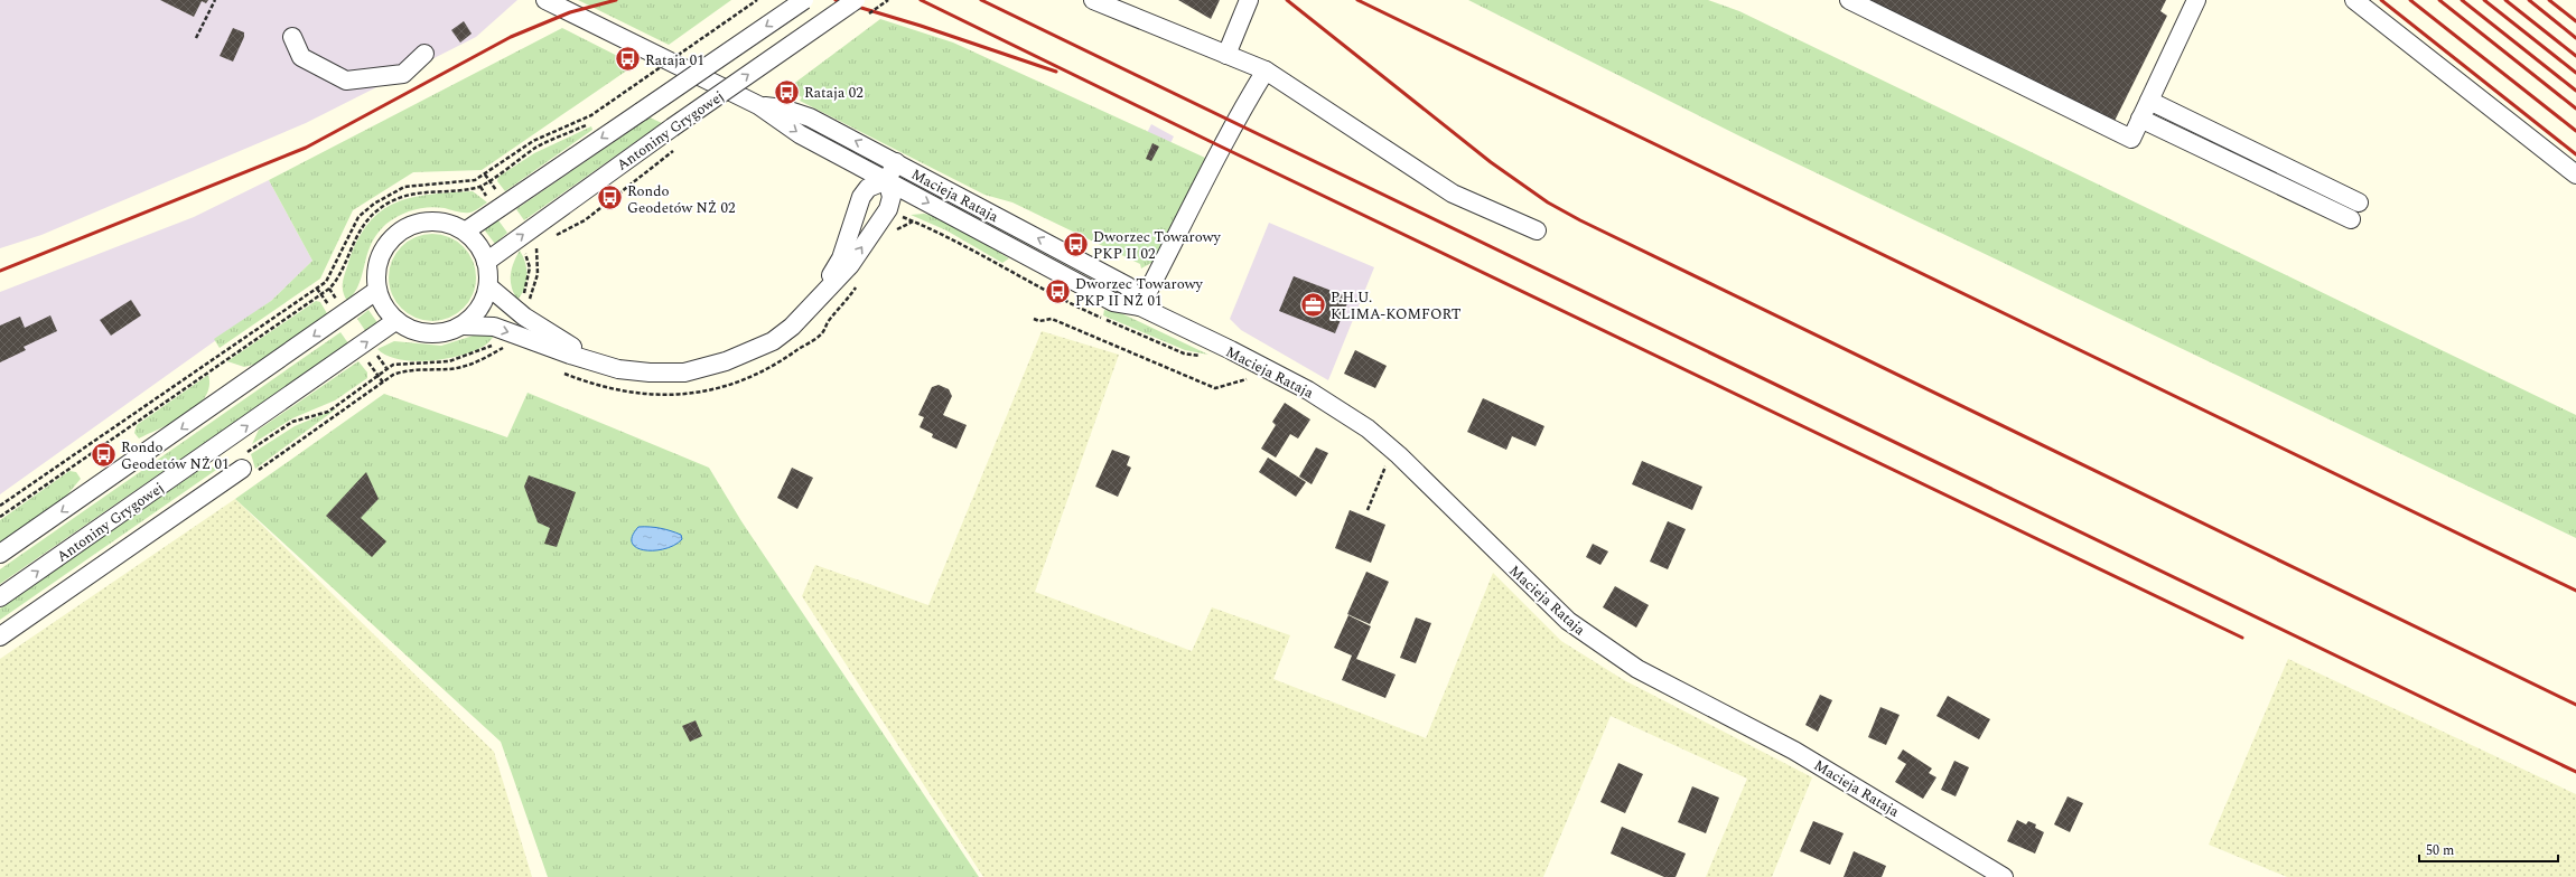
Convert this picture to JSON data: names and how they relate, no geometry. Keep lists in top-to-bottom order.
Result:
{
  "streets": {
    "street": ["Antoniny Grygowej", "Macieja Rataja"]
  },
  "places": {
    "bus stop": [
      "Rataja 01",
      "Rataja 02",
      "Rondo Geodetów NŻ 02",
      "Dworzec Towarowy PKP II 02",
      "Dworzec Towarowy PKP II NŻ 01",
      "Rondo Geodetów NŻ 01"
    ],
    "office": ["P.H.U. KLIMA-KOMFORT"]
  },
  "scale_bar": "50 m"
}
